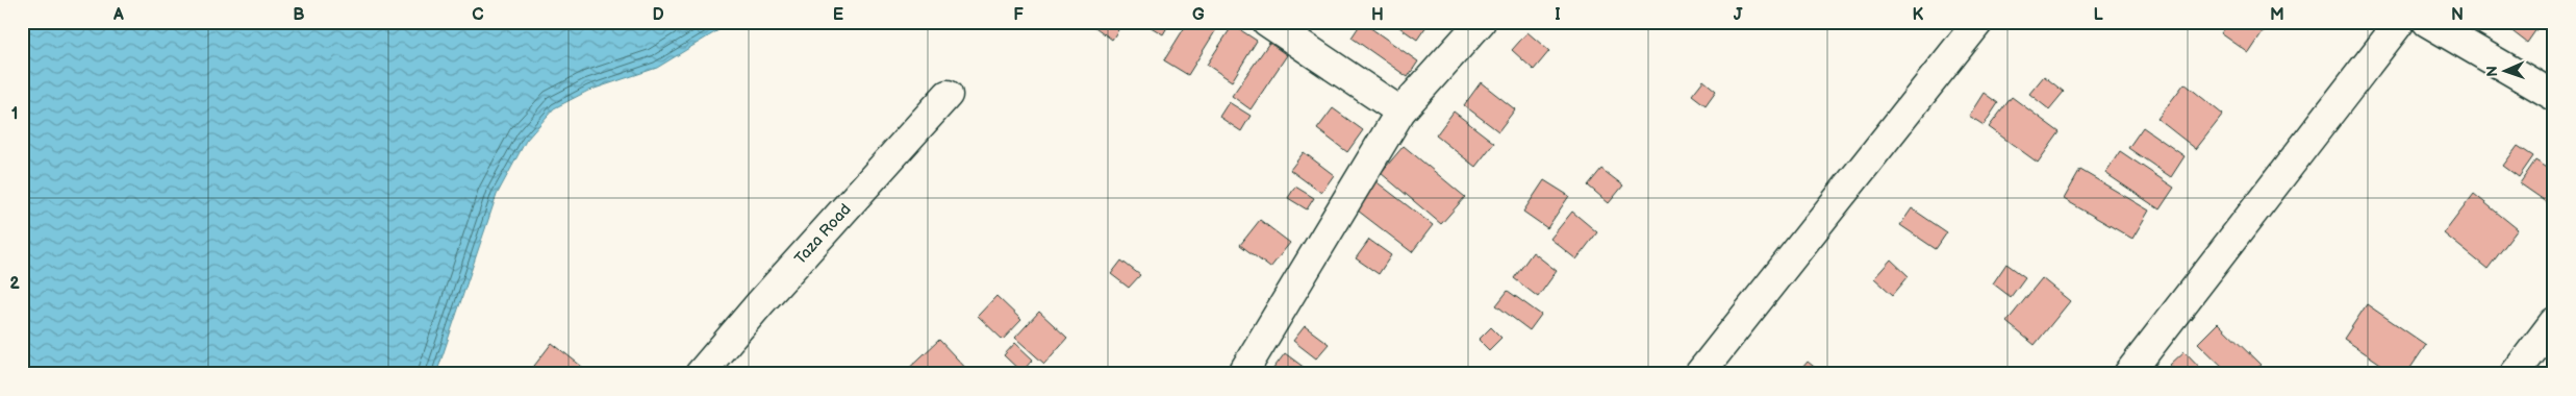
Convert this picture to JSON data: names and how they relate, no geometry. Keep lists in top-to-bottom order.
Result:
{
  "streets": {
    "street": ["Taza Road"]
  },
  "north": "left",
  "grid": {
    "columns": [
      "A",
      "B",
      "C",
      "D",
      "E",
      "F",
      "G",
      "H",
      "I",
      "J",
      "K",
      "L",
      "M",
      "N"
    ],
    "rows": ["1", "2"]
  }
}
